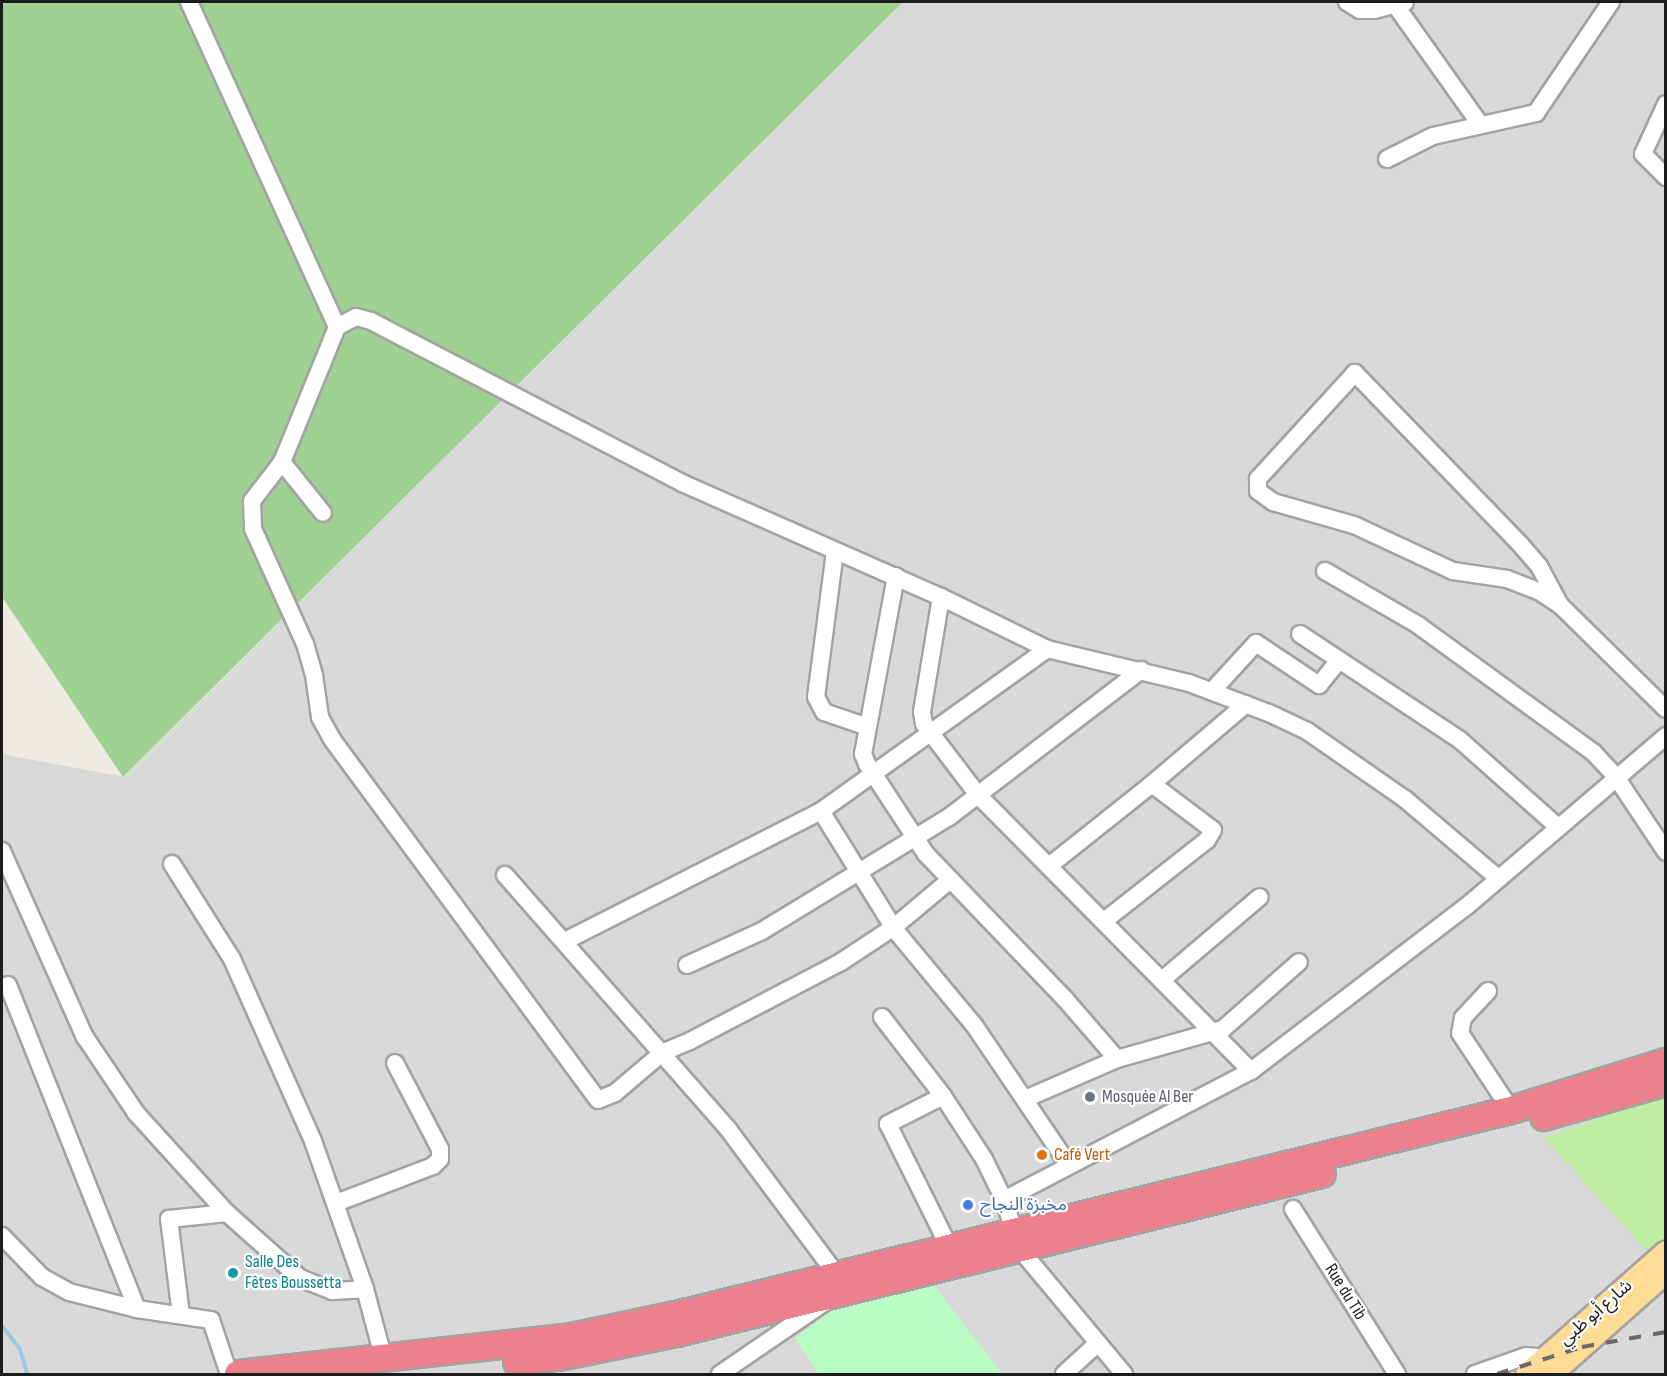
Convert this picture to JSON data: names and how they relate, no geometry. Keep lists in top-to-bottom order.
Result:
{
  "streets": {
    "main road": ["شارع أبو ظبي"],
    "street": ["Rue du Tib"]
  },
  "places": [
    "Mosquée Al Ber",
    "Café Vert",
    "مخبزة النجاح",
    "Salle Des Fêtes Boussetta"
  ]
}
